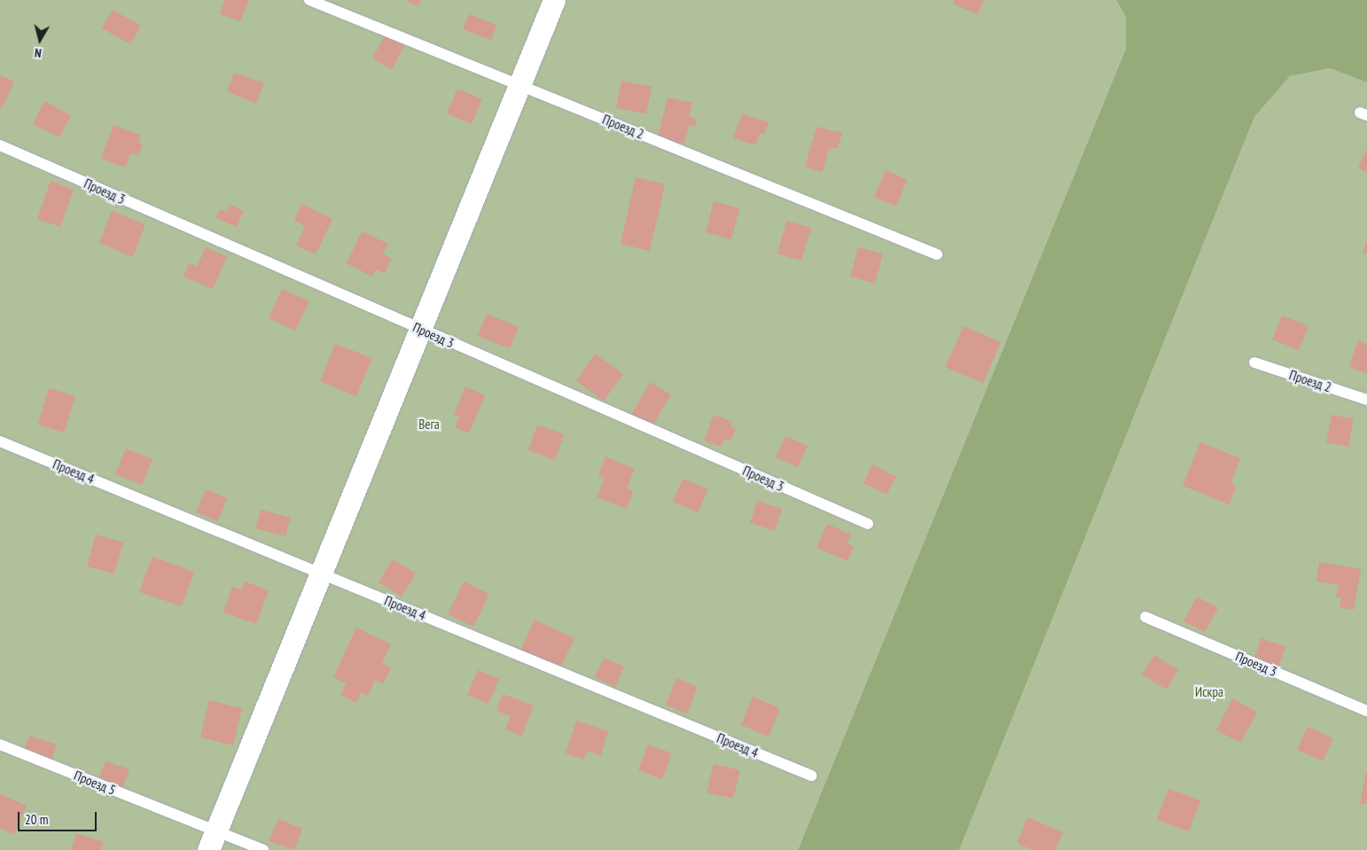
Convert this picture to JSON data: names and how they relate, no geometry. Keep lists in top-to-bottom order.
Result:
{
  "streets": {
    "lane": [
      "Проезд 2",
      "Проезд 3",
      "Проезд 4",
      "Проезд 5"
    ]
  },
  "parks": ["Вега", "Искра"],
  "scale_bar": "20 m",
  "north": "bottom"
}
